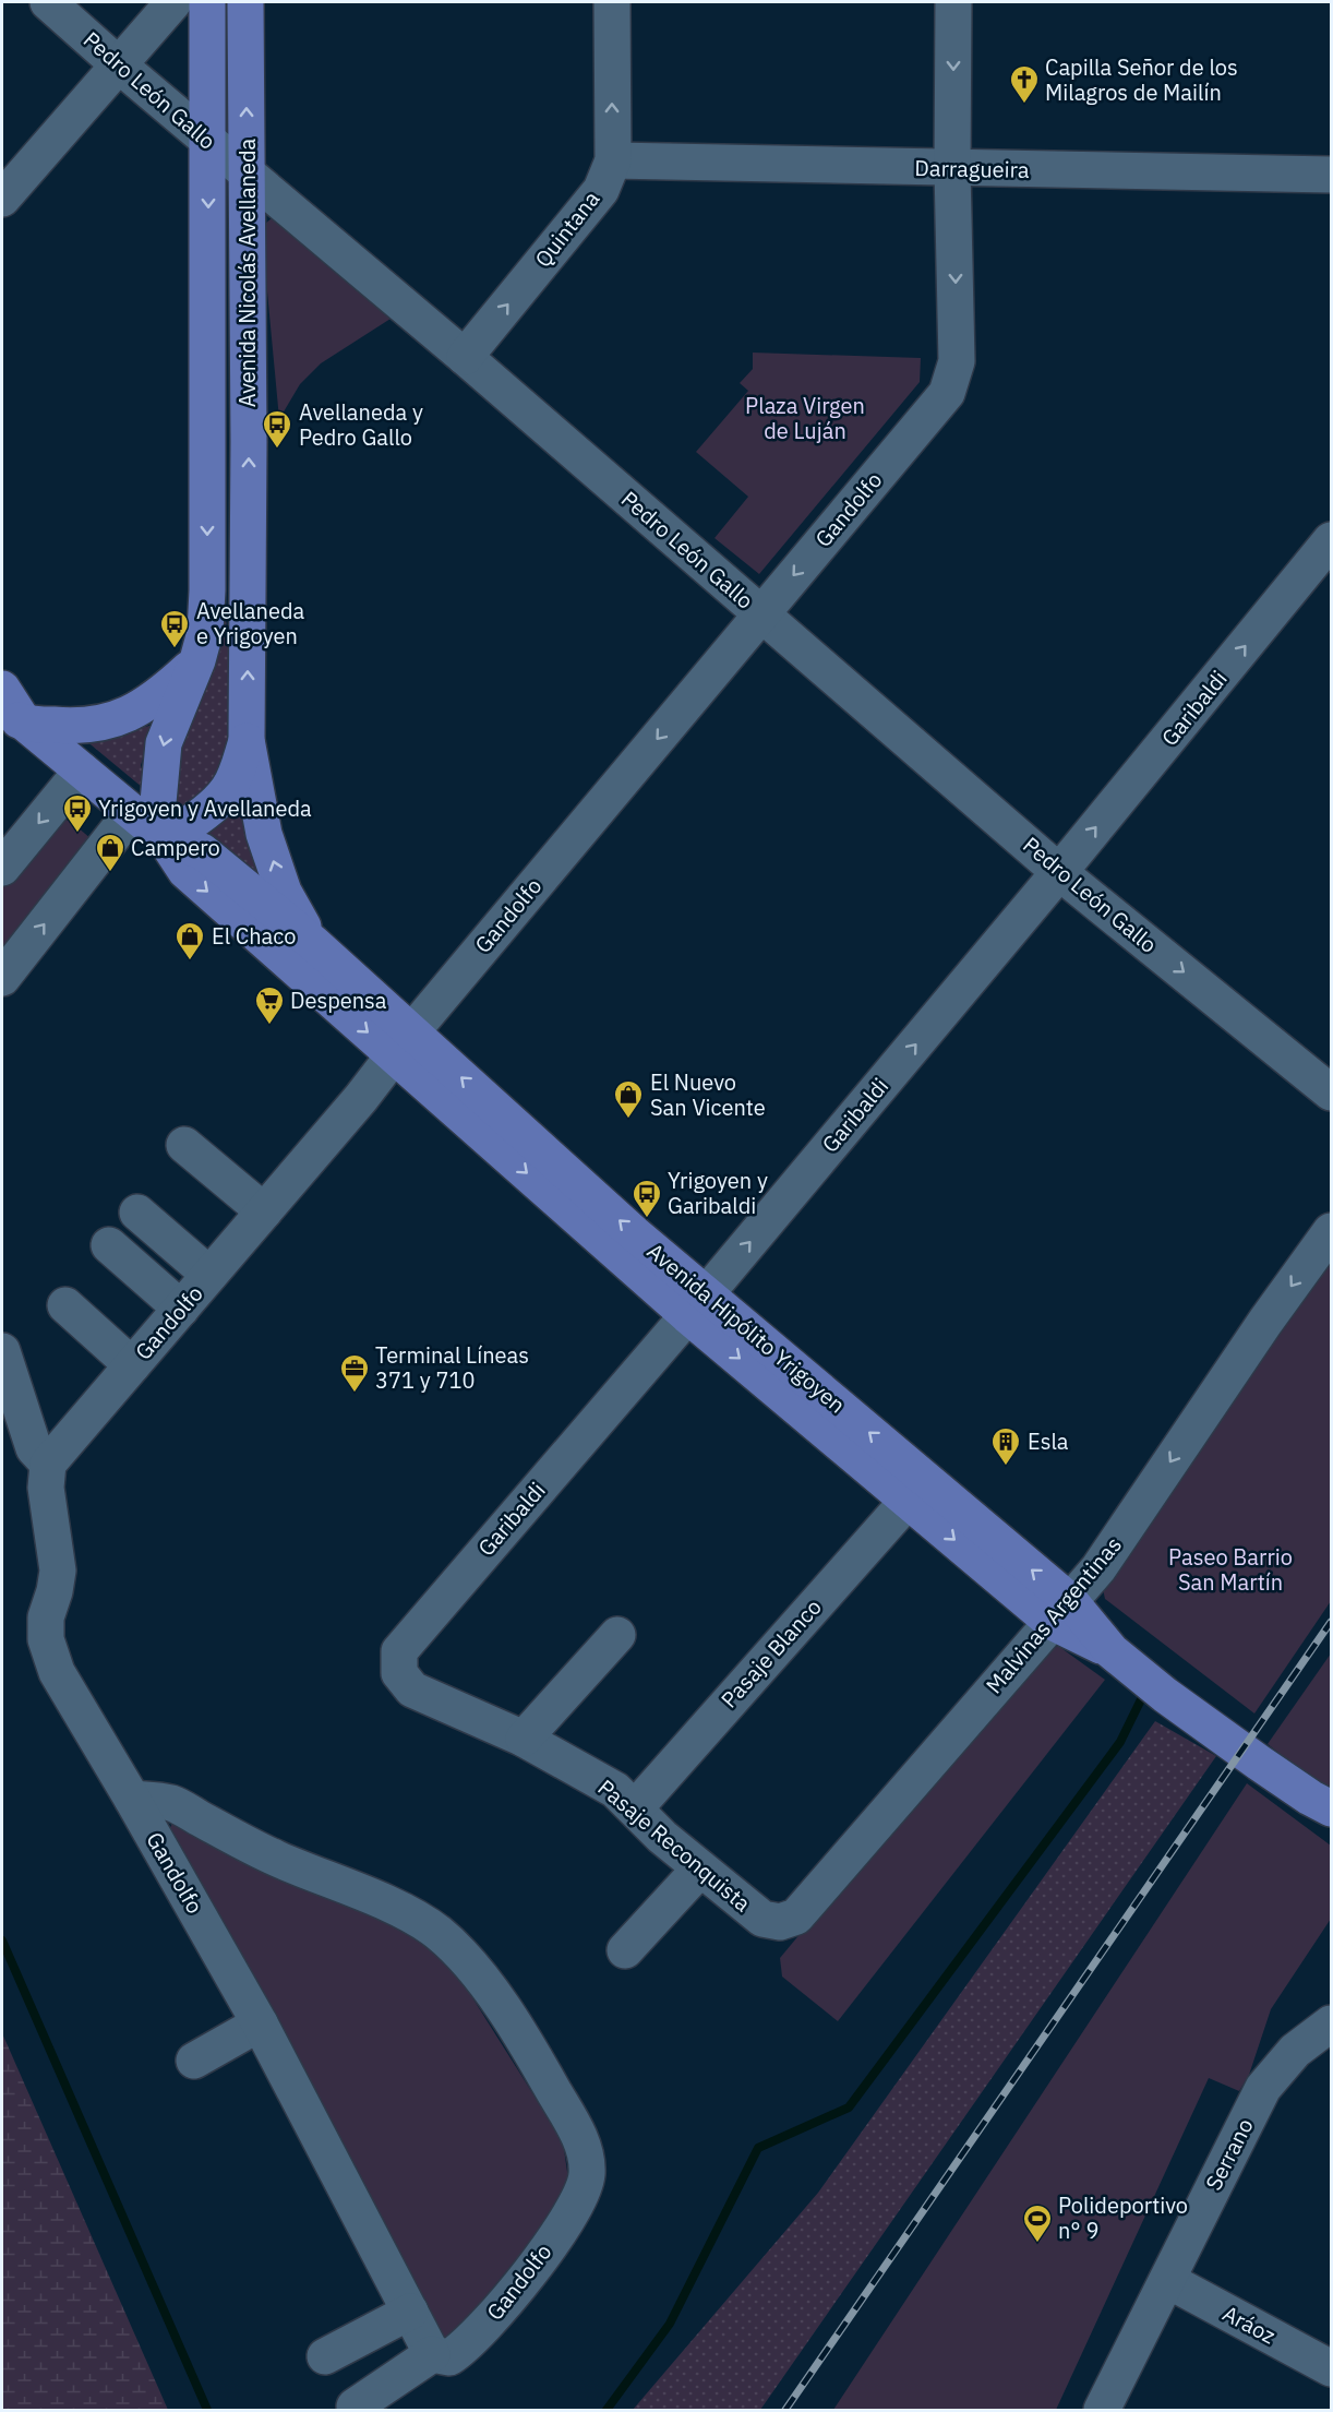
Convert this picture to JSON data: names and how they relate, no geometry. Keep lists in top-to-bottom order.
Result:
{
  "streets": {
    "main road": ["Avenida Nicolás Avellaneda", "Avenida Hipólito Yrigoyen"],
    "street": [
      "Pedro León Gallo",
      "Darragueira",
      "Quintana",
      "Gandolfo",
      "Garibaldi",
      "Malvinas Argentinas",
      "Pasaje Blanco",
      "Pasaje Reconquista",
      "Serrano",
      "Aráoz"
    ]
  },
  "crossings": [
    ["Pedro León Gallo", "Quintana"],
    ["Pedro León Gallo", "Avenida Nicolás Avellaneda"],
    ["Pedro León Gallo", "Gandolfo"],
    ["Pedro León Gallo", "Garibaldi"],
    ["Darragueira", "Quintana"],
    ["Darragueira", "Gandolfo"],
    ["Avenida Nicolás Avellaneda", "Avenida Hipólito Yrigoyen"],
    ["Gandolfo", "Avenida Hipólito Yrigoyen"],
    ["Garibaldi", "Avenida Hipólito Yrigoyen"],
    ["Garibaldi", "Pasaje Reconquista"],
    ["Avenida Hipólito Yrigoyen", "Malvinas Argentinas"],
    ["Avenida Hipólito Yrigoyen", "Pasaje Blanco"],
    ["Malvinas Argentinas", "Pasaje Reconquista"],
    ["Pasaje Blanco", "Pasaje Reconquista"],
    ["Serrano", "Aráoz"]
  ],
  "one_way": ["Quintana", "Garibaldi", "Malvinas Argentinas"],
  "parks": ["Plaza Virgen de Luján", "Paseo Barrio San Martín"],
  "places": {
    "church": ["Capilla Señor de los Milagros de Mailín"],
    "bus stop": [
      "Avellaneda y Pedro Gallo",
      "Avellaneda e Yrigoyen",
      "Yrigoyen y Avellaneda",
      "Yrigoyen y Garibaldi"
    ],
    "shop": ["Campero", "El Chaco", "El Nuevo San Vicente"],
    "supermarket": ["Despensa"],
    "office": ["Terminal Líneas 371 y 710"],
    "building": ["Esla"],
    "sports": ["Polideportivo n° 9"]
  }
}
